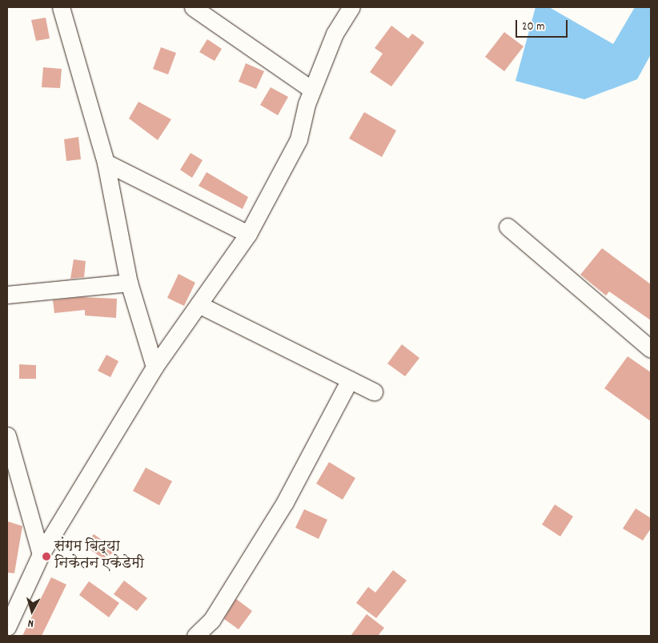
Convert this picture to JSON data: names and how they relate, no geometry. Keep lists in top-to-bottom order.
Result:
{
  "places": ["संगम बिद्या निकेतन एकेडेमी"],
  "scale_bar": "20 m",
  "north": "bottom"
}
